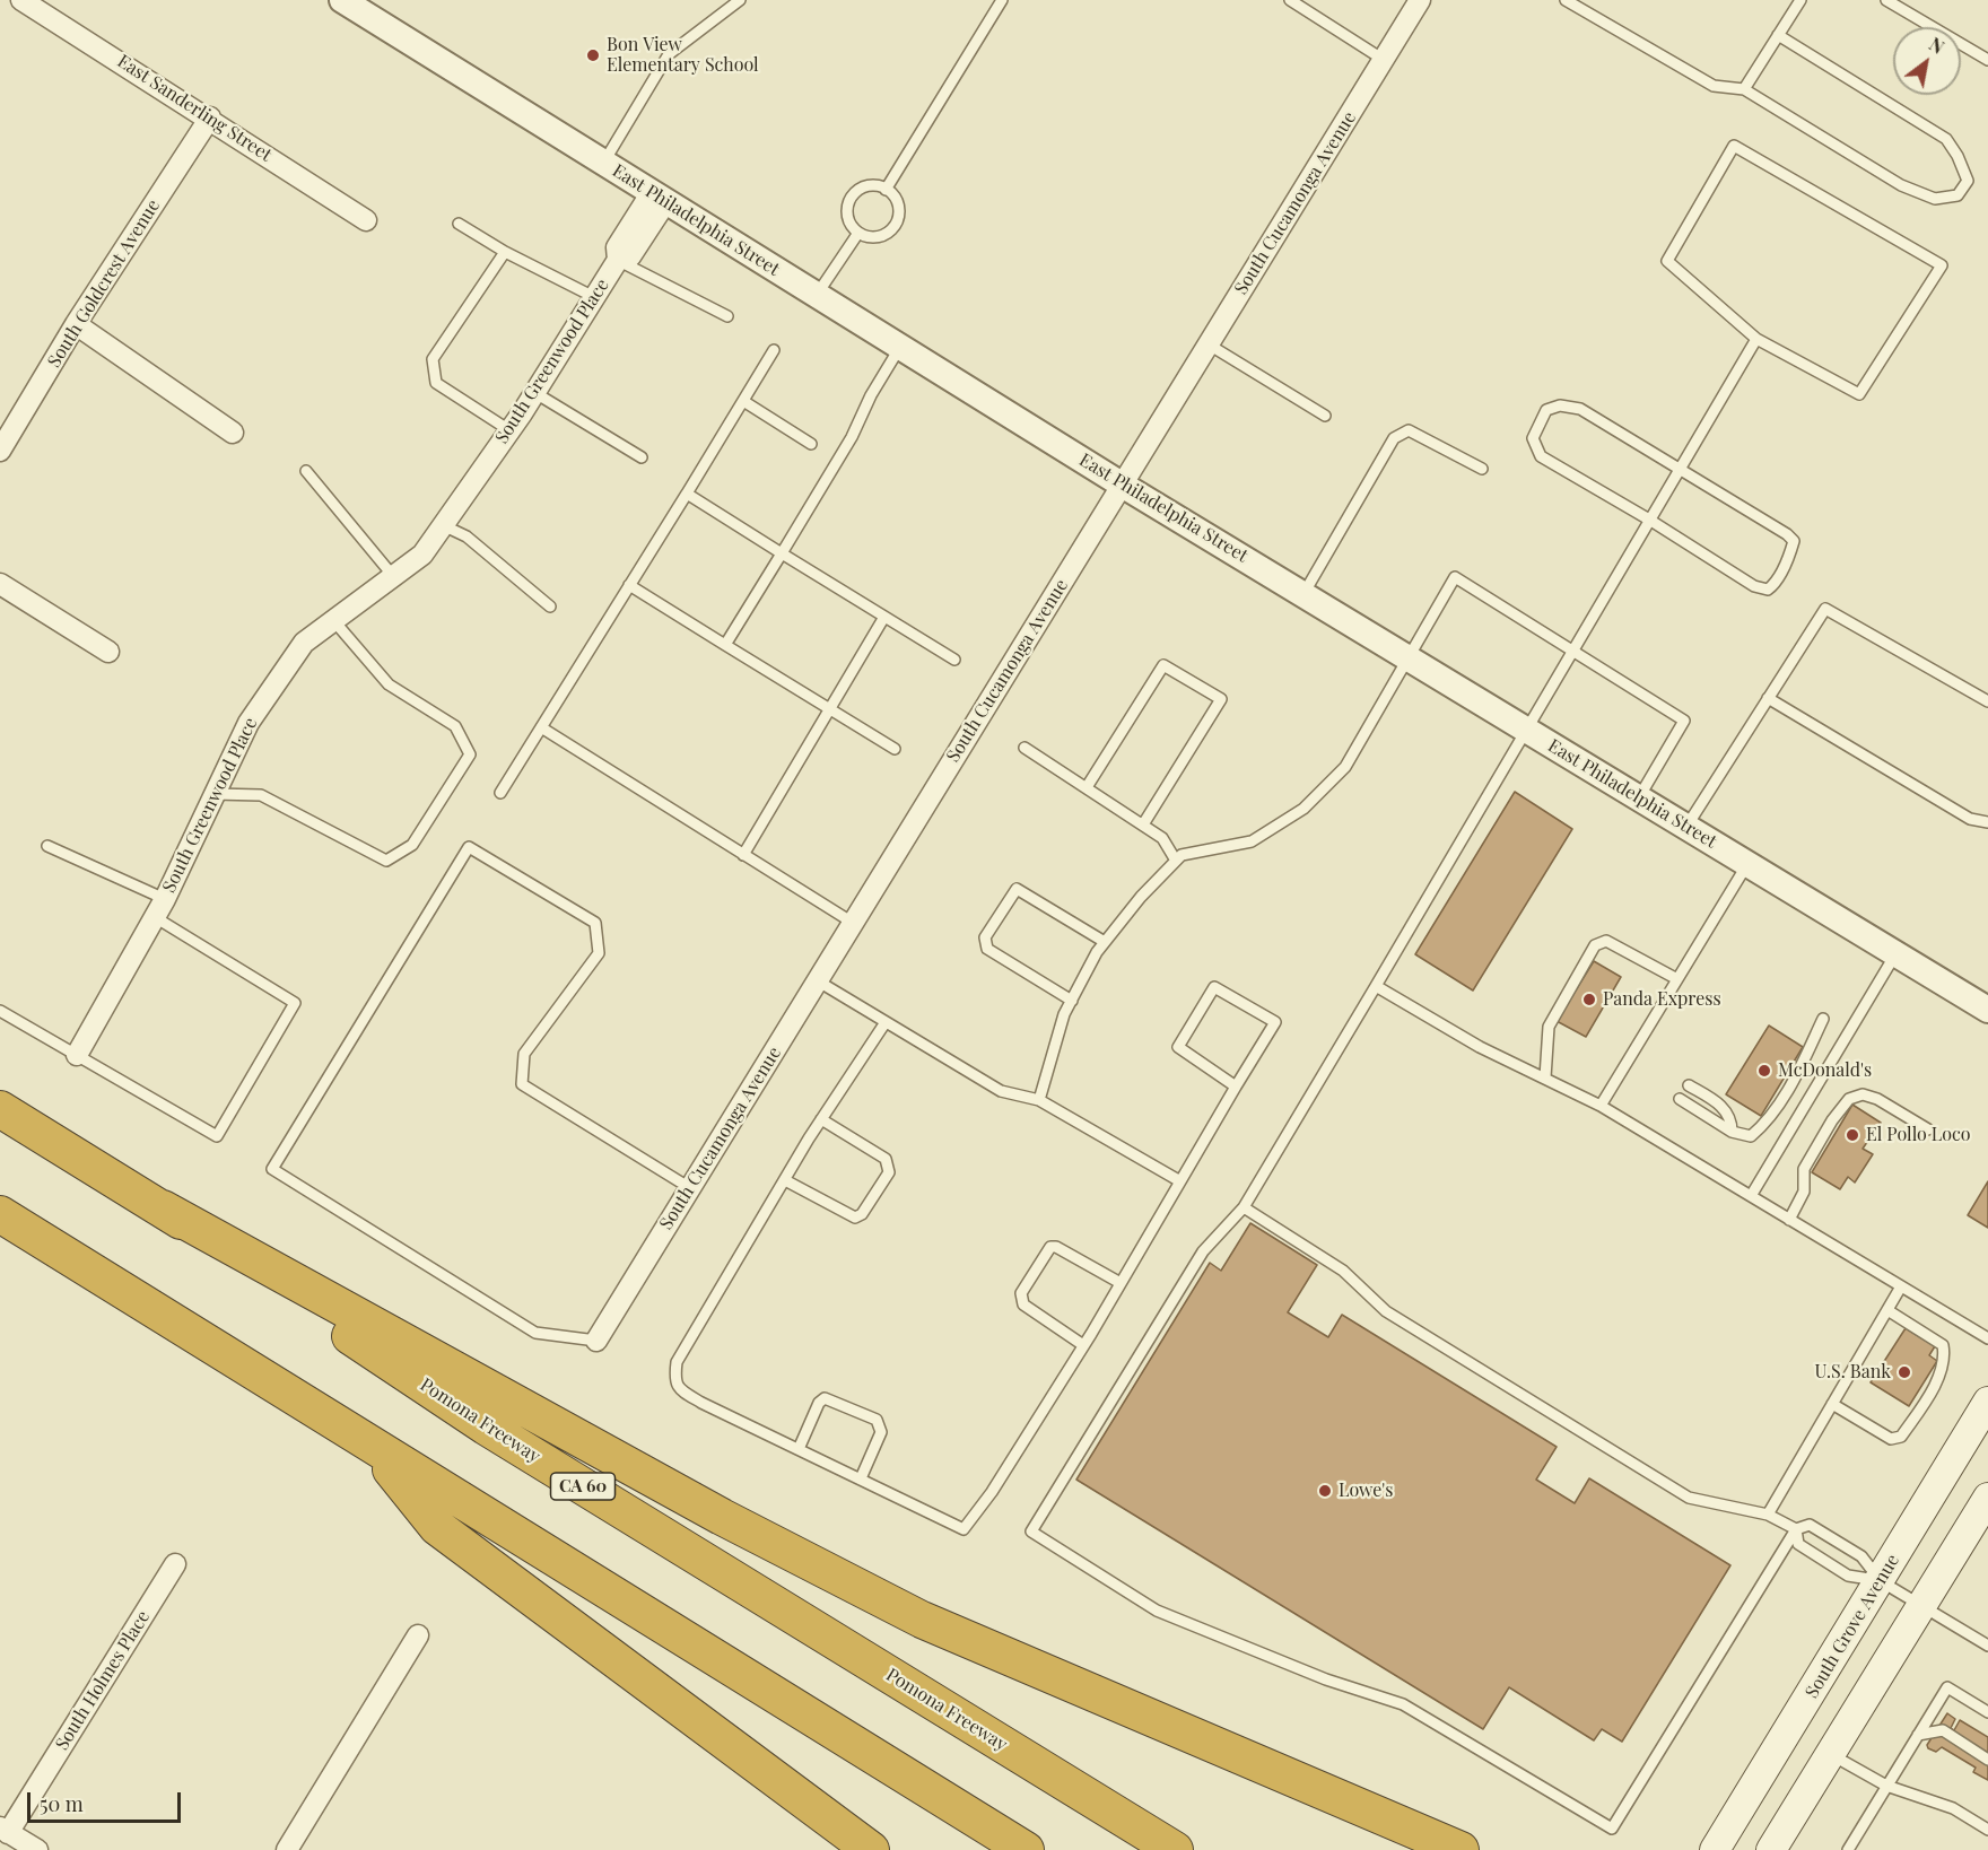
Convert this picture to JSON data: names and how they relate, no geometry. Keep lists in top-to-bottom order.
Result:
{
  "streets": {
    "highway": ["Pomona Freeway", "CA 60"],
    "main road": ["South Grove Avenue"],
    "street": [
      "East Sanderling Street",
      "South Cucamonga Avenue",
      "East Philadelphia Street",
      "South Goldcrest Avenue",
      "South Greenwood Place",
      "South Holmes Place"
    ]
  },
  "crossings": [
    ["East Sanderling Street", "South Goldcrest Avenue"],
    ["South Cucamonga Avenue", "East Philadelphia Street"],
    ["East Philadelphia Street", "South Greenwood Place"]
  ],
  "places": [
    "Bon View Elementary School",
    "Panda Express",
    "McDonald's",
    "El Pollo Loco",
    "U.S. Bank",
    "Lowe's"
  ],
  "scale_bar": "50 m",
  "north": "top right"
}
